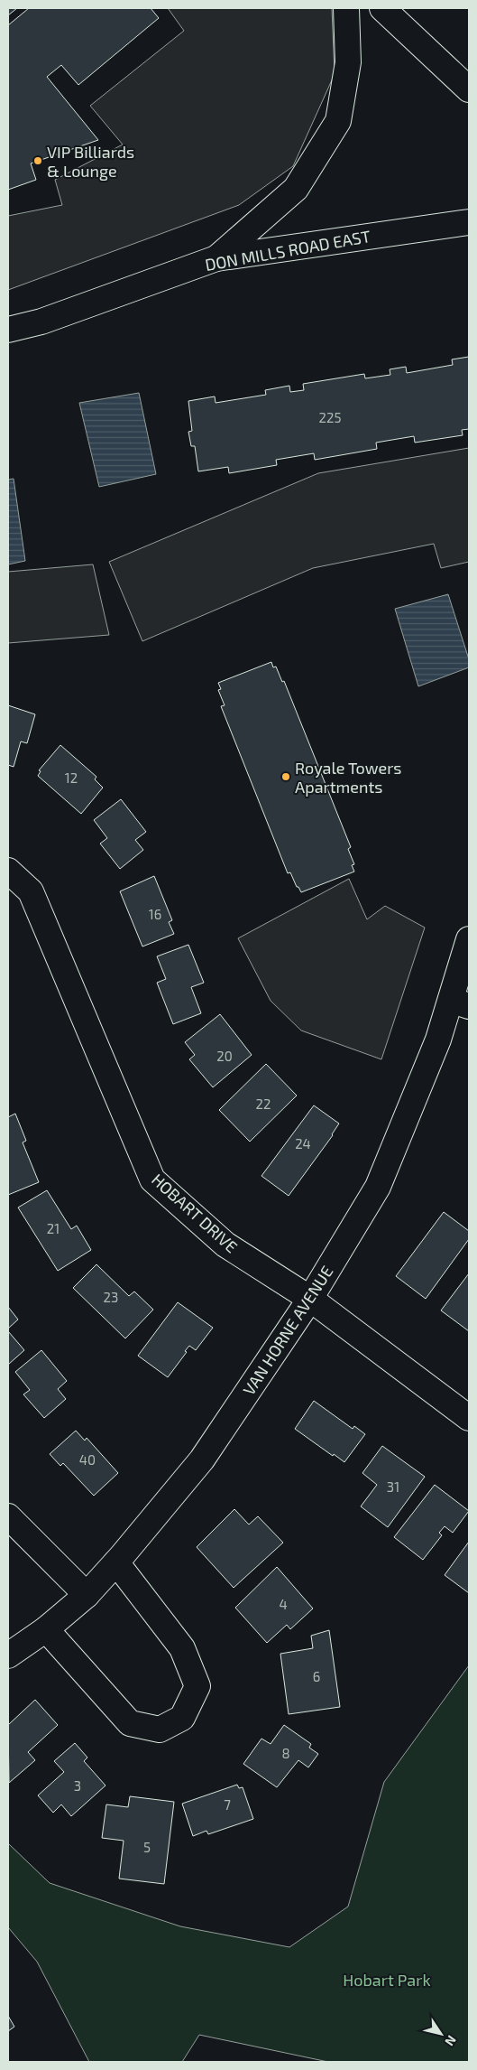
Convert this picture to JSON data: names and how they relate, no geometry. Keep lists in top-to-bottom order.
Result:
{
  "streets": {
    "street": ["DON MILLS ROAD EAST", "HOBART DRIVE", "VAN HORNE AVENUE"]
  },
  "crossings": [
    ["HOBART DRIVE", "VAN HORNE AVENUE"]
  ],
  "parks": ["Hobart Park"],
  "places": ["VIP Billiards & Lounge", "Royale Towers Apartments"],
  "house_numbers": [
    "225",
    "12",
    "16",
    "20",
    "22",
    "24",
    "21",
    "23",
    "40",
    "31",
    "4",
    "6",
    "8",
    "3",
    "7",
    "5"
  ],
  "north": "bottom right"
}
